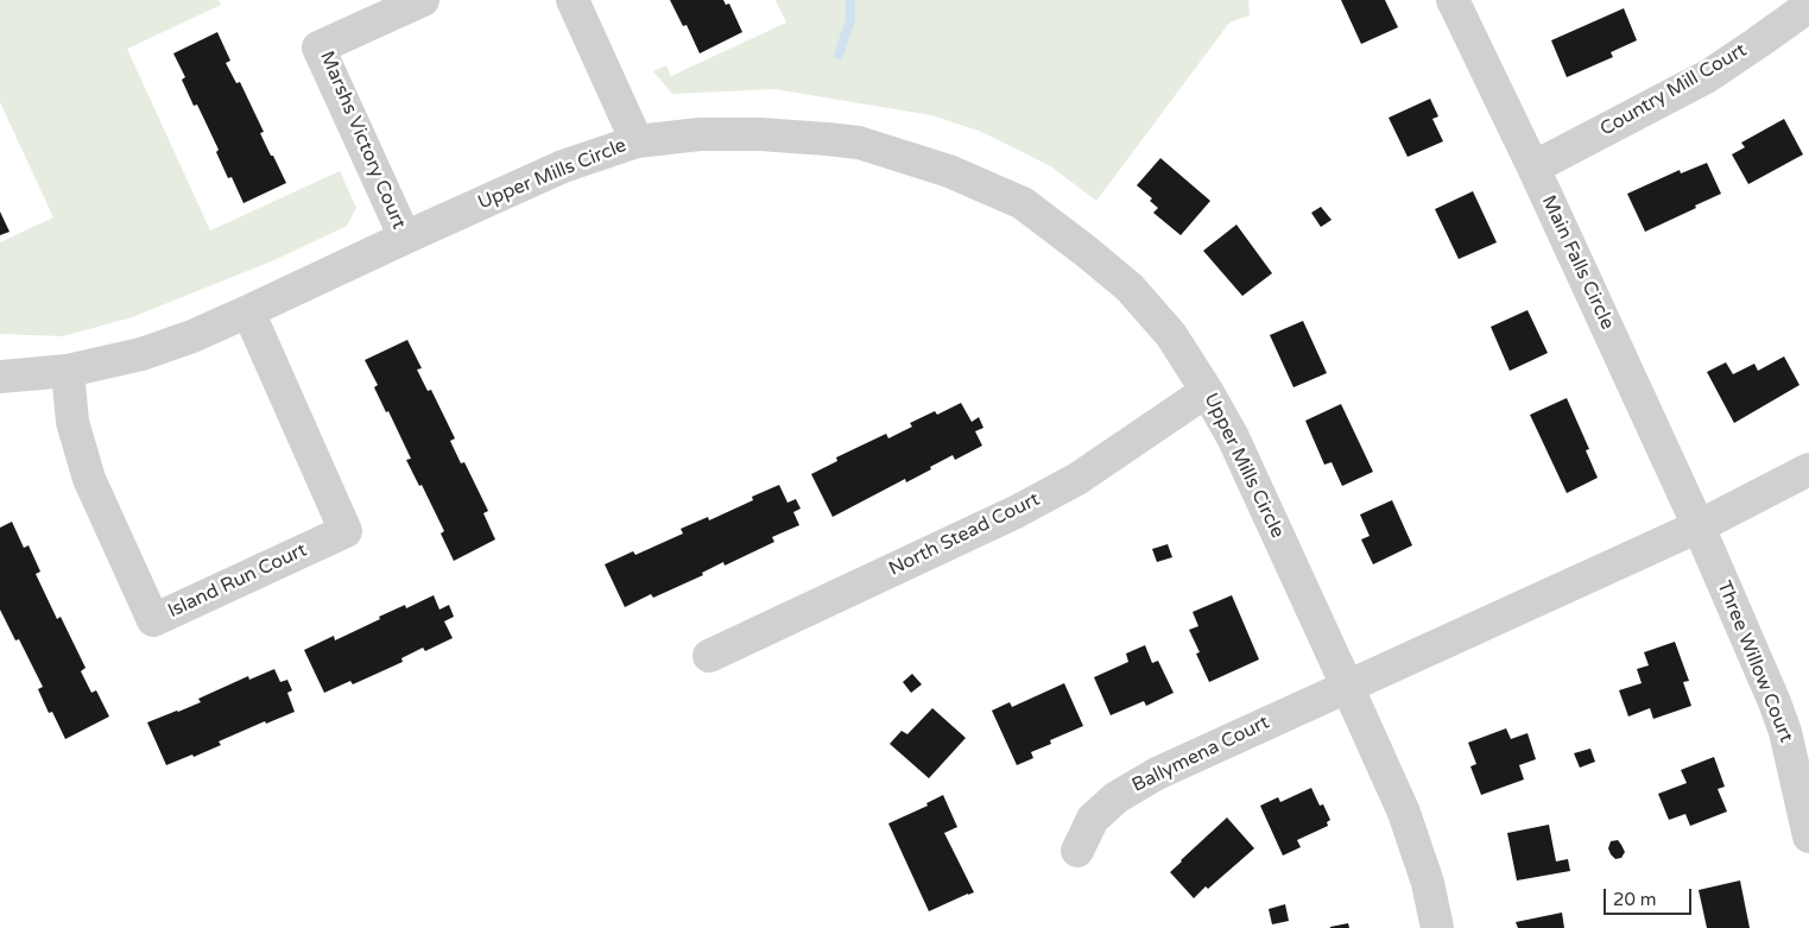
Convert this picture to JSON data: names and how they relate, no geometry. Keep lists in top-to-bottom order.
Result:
{
  "streets": {
    "street": [
      "Country Mill Court",
      "Marshs Victory Court",
      "Upper Mills Circle",
      "Main Falls Circle",
      "North Stead Court",
      "Island Run Court",
      "Three Willow Court",
      "Ballymena Court"
    ]
  },
  "crossings": [
    ["Country Mill Court", "Main Falls Circle"],
    ["Marshs Victory Court", "Upper Mills Circle"],
    ["Upper Mills Circle", "North Stead Court"],
    ["Upper Mills Circle", "Island Run Court"],
    ["Upper Mills Circle", "Ballymena Court"],
    ["Main Falls Circle", "Three Willow Court"]
  ],
  "scale_bar": "20 m"
}
